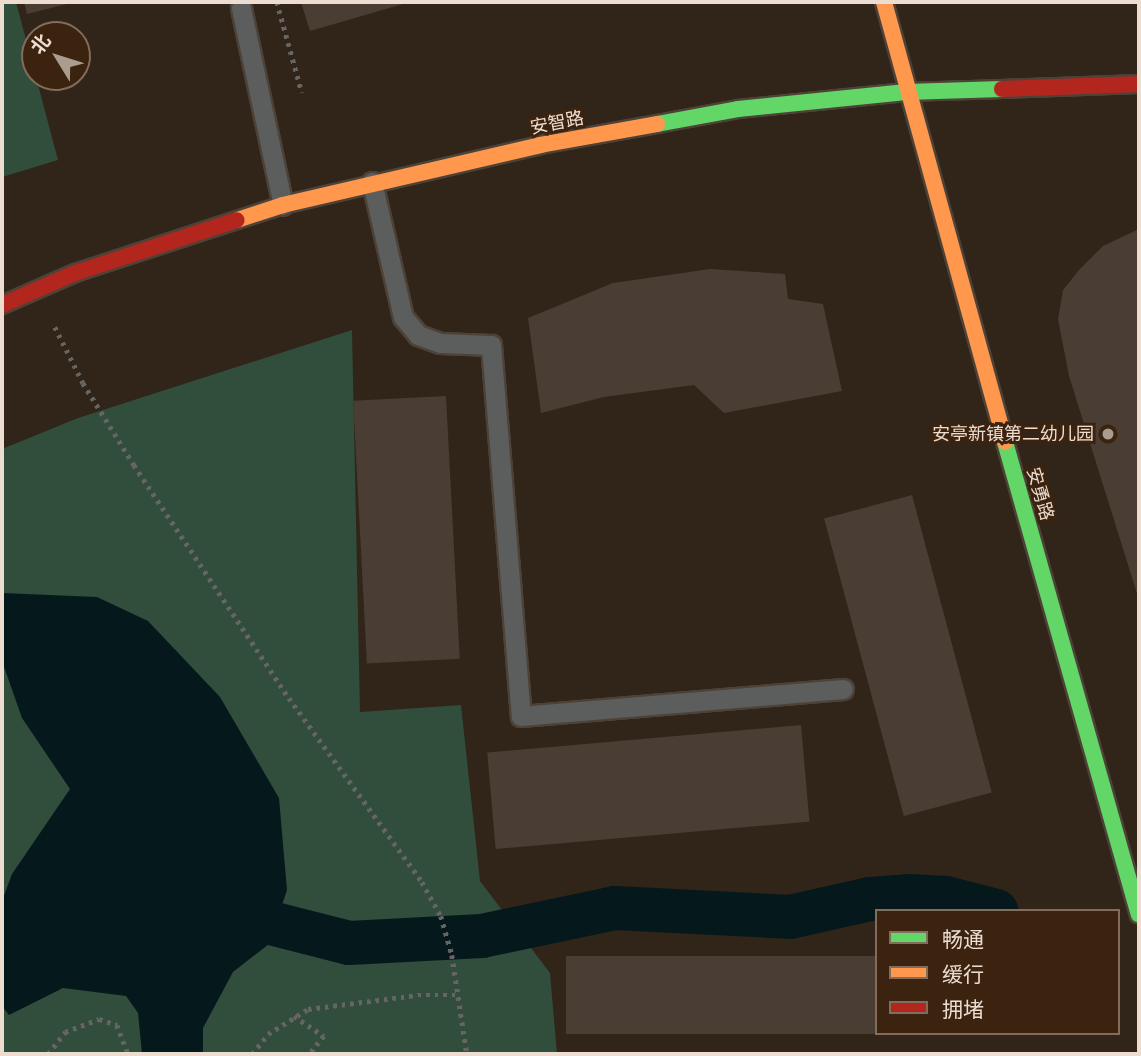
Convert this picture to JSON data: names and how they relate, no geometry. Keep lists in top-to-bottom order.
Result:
{
  "streets": {
    "street": ["安智路", "安勇路"]
  },
  "crossings": [
    ["安智路", "安勇路"]
  ],
  "places": ["安亭新镇第二幼儿园"],
  "legend": ["畅通", "缓行", "拥堵"],
  "north": "top left"
}
